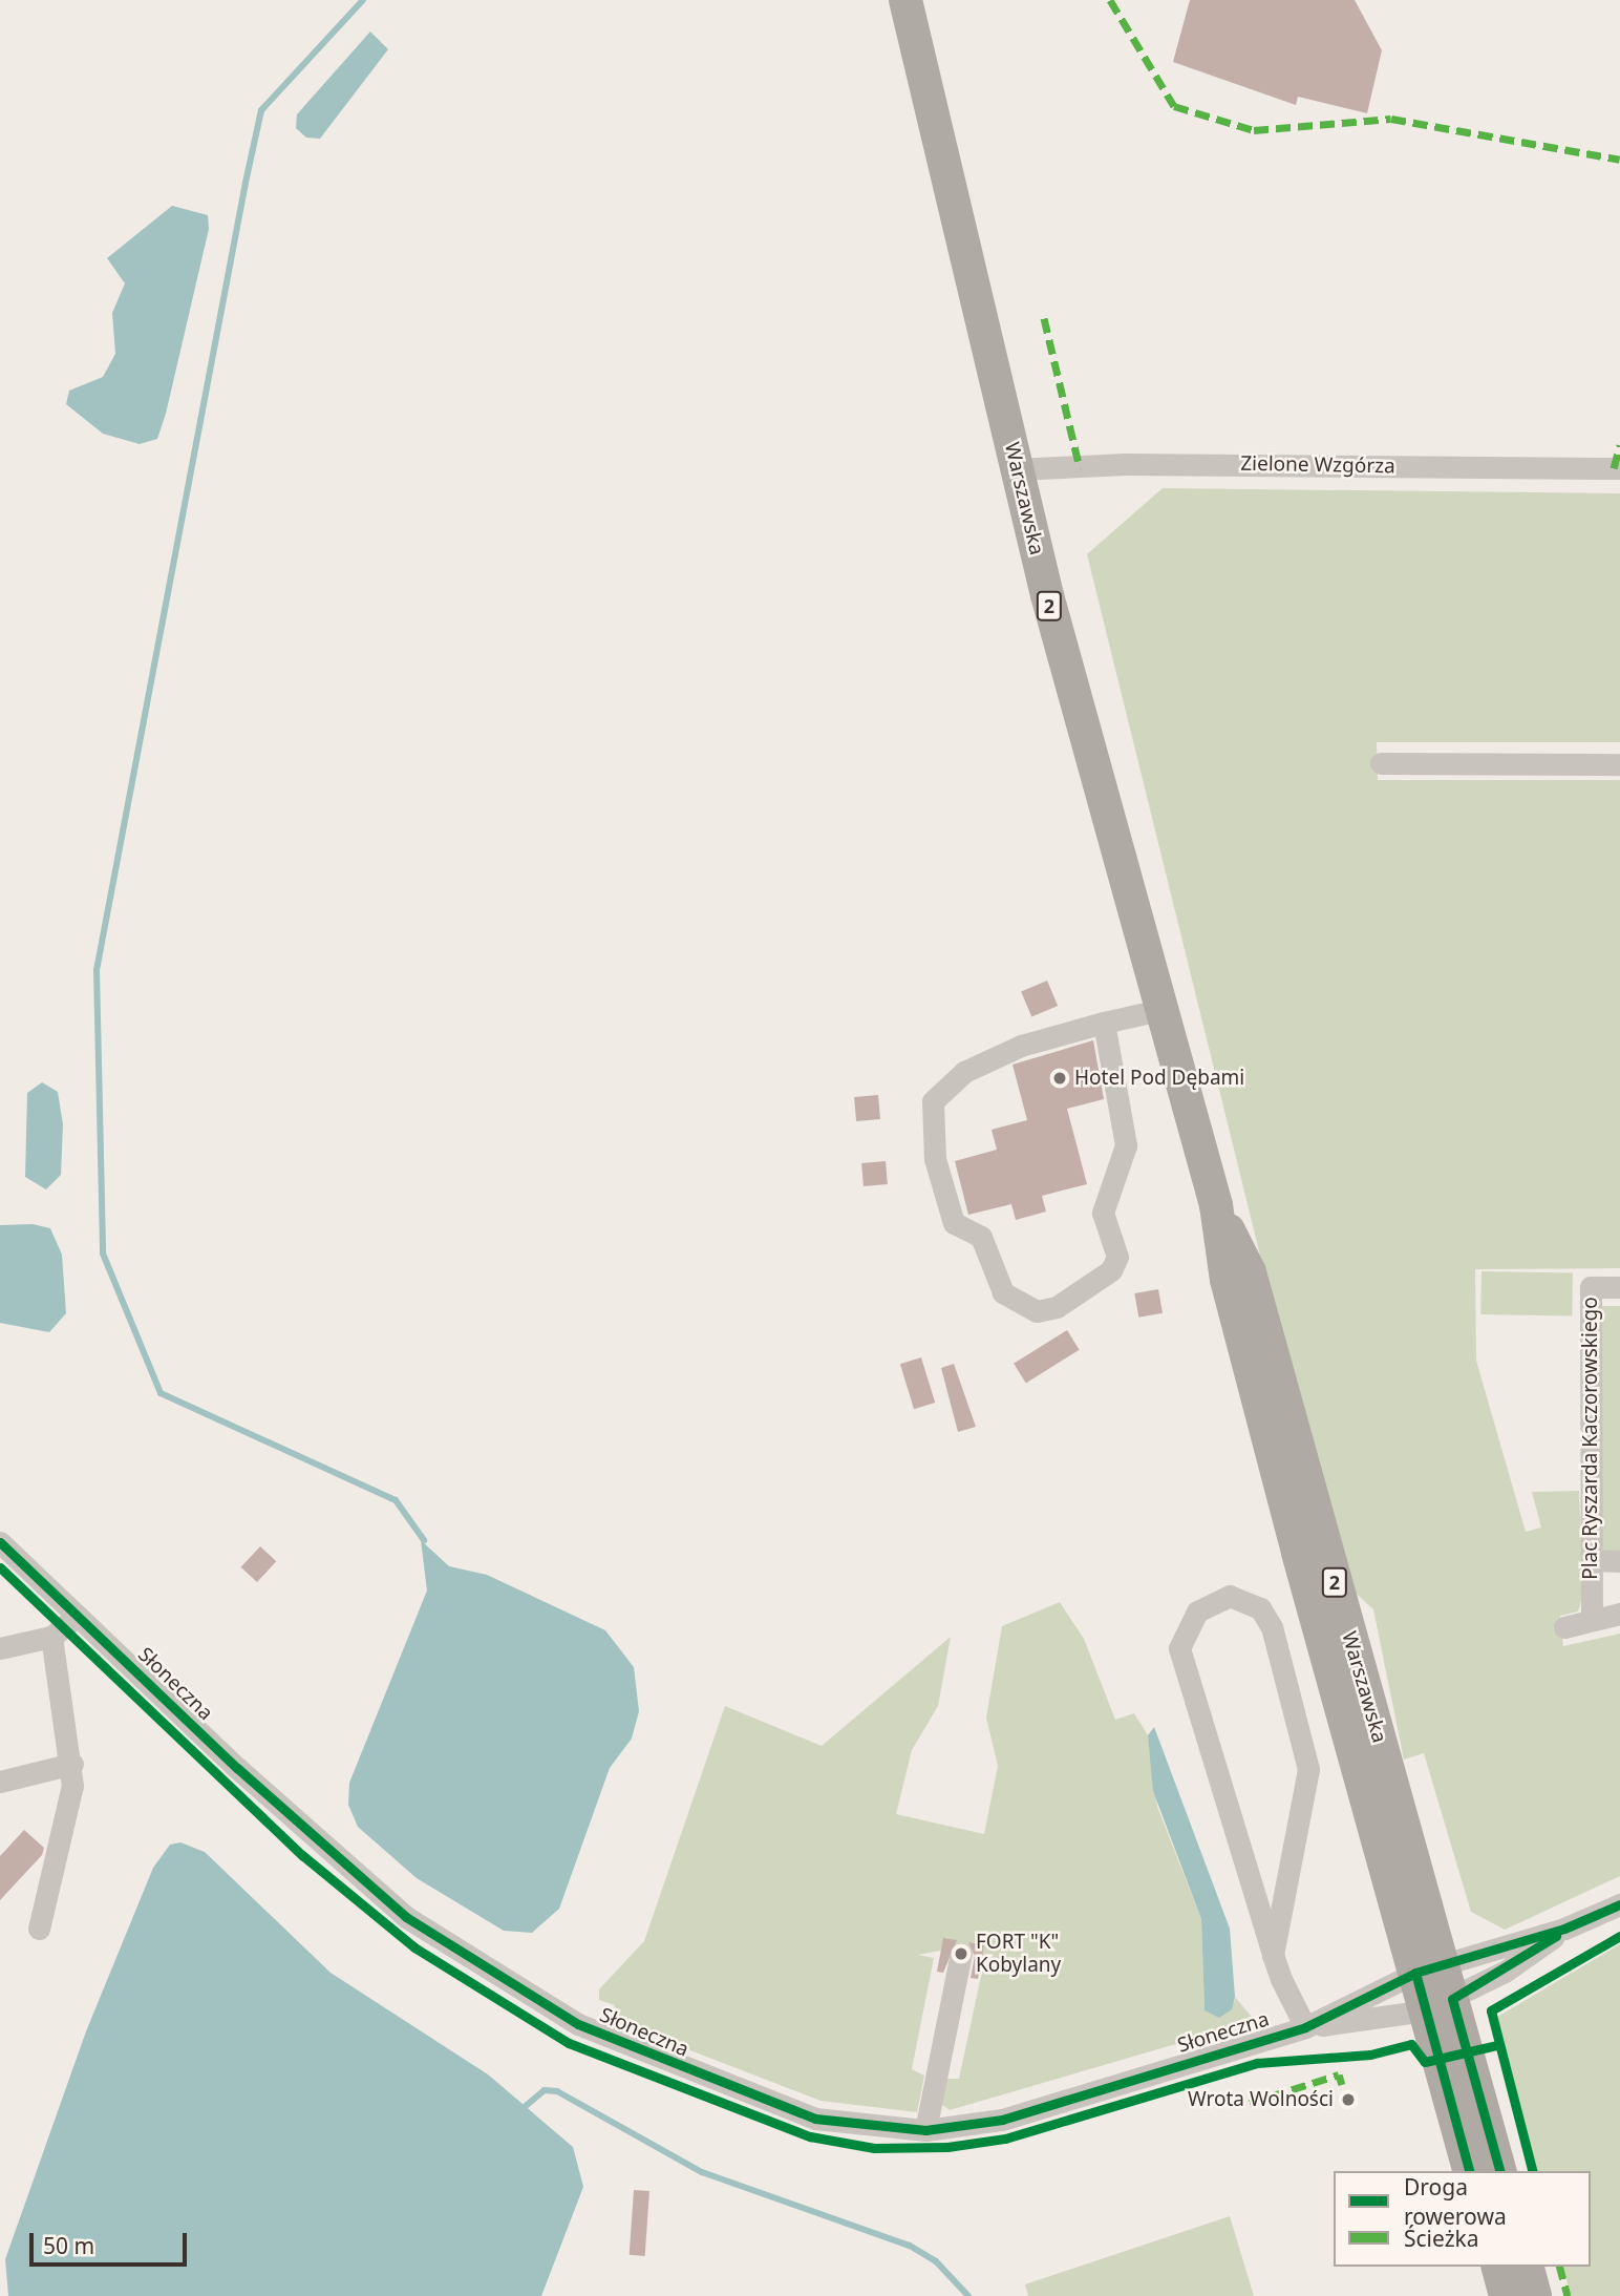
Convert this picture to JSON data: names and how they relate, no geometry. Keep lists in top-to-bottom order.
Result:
{
  "streets": {
    "highway": ["Warszawska", "2"],
    "street": ["Zielone Wzgórza", "Plac Ryszarda Kaczorowskiego", "Słoneczna"]
  },
  "crossings": [
    ["Zielone Wzgórza", "Warszawska"],
    ["Warszawska", "Słoneczna"]
  ],
  "places": ["Hotel Pod Dębami", "FORT \"K\" Kobylany", "Wrota Wolności"],
  "legend": ["Droga rowerowa", "Ścieżka"],
  "scale_bar": "50 m"
}
